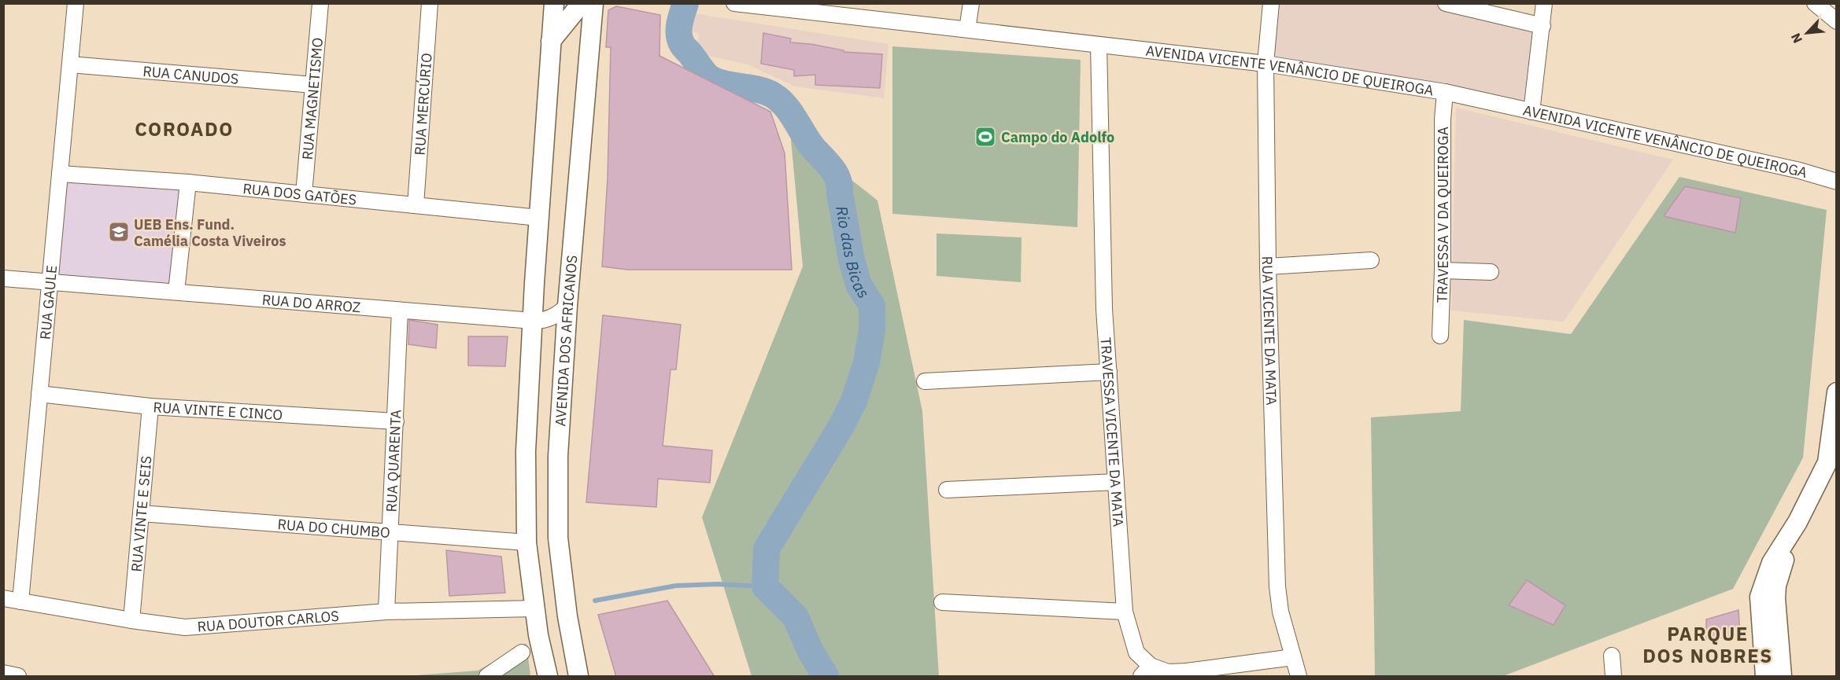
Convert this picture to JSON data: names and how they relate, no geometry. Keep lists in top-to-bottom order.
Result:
{
  "streets": {
    "main road": ["AVENIDA DOS AFRICANOS"],
    "street": [
      "AVENIDA VICENTE VENÂNCIO DE QUEIROGA",
      "RUA CANUDOS",
      "RUA MAGNETISMO",
      "RUA MERCÚRIO",
      "RUA DOS GATÕES",
      "TRAVESSA V DA QUEIROGA",
      "RUA GAULE",
      "RUA DO ARROZ",
      "RUA VICENTE DA MATA",
      "RUA VINTE E CINCO",
      "TRAVESSA VICENTE DA MATA",
      "RUA QUARENTA",
      "RUA VINTE E SEIS",
      "RUA DO CHUMBO",
      "RUA DOUTOR CARLOS"
    ]
  },
  "crossings": [
    ["AVENIDA VICENTE VENÂNCIO DE QUEIROGA", "TRAVESSA V DA QUEIROGA"],
    ["AVENIDA VICENTE VENÂNCIO DE QUEIROGA", "RUA VICENTE DA MATA"],
    ["AVENIDA VICENTE VENÂNCIO DE QUEIROGA", "TRAVESSA VICENTE DA MATA"],
    ["RUA CANUDOS", "RUA MAGNETISMO"],
    ["RUA CANUDOS", "RUA GAULE"],
    ["RUA MAGNETISMO", "RUA DOS GATÕES"],
    ["RUA MERCÚRIO", "RUA DOS GATÕES"],
    ["RUA DOS GATÕES", "RUA GAULE"],
    ["RUA GAULE", "RUA DO ARROZ"],
    ["RUA GAULE", "RUA VINTE E CINCO"],
    ["RUA GAULE", "RUA DOUTOR CARLOS"],
    ["RUA DO ARROZ", "AVENIDA DOS AFRICANOS"],
    ["RUA DO ARROZ", "RUA QUARENTA"],
    ["RUA VICENTE DA MATA", "TRAVESSA VICENTE DA MATA"],
    ["RUA VINTE E CINCO", "RUA QUARENTA"],
    ["RUA VINTE E CINCO", "RUA VINTE E SEIS"],
    ["RUA QUARENTA", "RUA DO CHUMBO"],
    ["RUA QUARENTA", "RUA DOUTOR CARLOS"],
    ["RUA VINTE E SEIS", "RUA DO CHUMBO"],
    ["RUA VINTE E SEIS", "RUA DOUTOR CARLOS"]
  ],
  "districts": ["COROADO", "PARQUE DOS NOBRES"],
  "water": ["Rio das Bicas"],
  "places": {
    "sports": ["Campo do Adolfo"],
    "school or university": ["UEB Ens. Fund. Camélia Costa Viveiros"]
  },
  "north": "bottom left"
}
